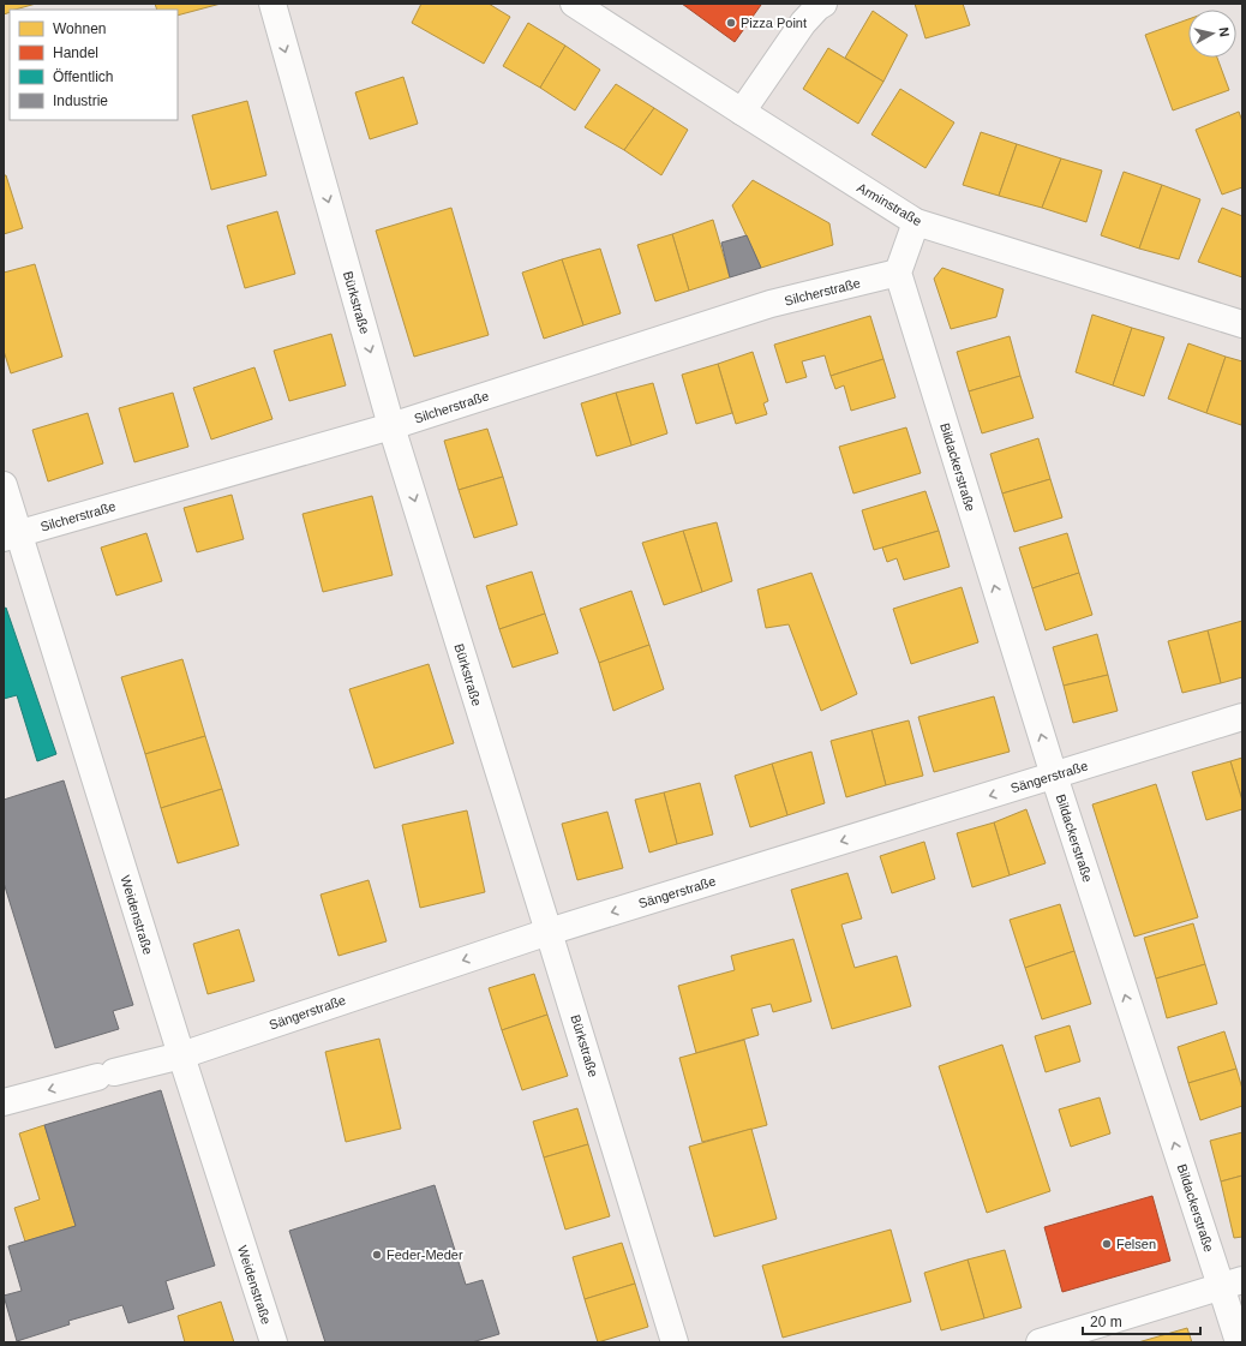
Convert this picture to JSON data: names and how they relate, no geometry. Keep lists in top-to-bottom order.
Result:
{
  "streets": {
    "street": [
      "Arminstraße",
      "Silcherstraße",
      "Bürkstraße",
      "Bildackerstraße",
      "Sängerstraße",
      "Weidenstraße"
    ]
  },
  "crossings": [
    ["Silcherstraße", "Bürkstraße"],
    ["Silcherstraße", "Bildackerstraße"],
    ["Silcherstraße", "Weidenstraße"],
    ["Bürkstraße", "Sängerstraße"],
    ["Bildackerstraße", "Sängerstraße"],
    ["Sängerstraße", "Weidenstraße"]
  ],
  "one_way": ["Bürkstraße", "Bildackerstraße", "Sängerstraße"],
  "places": ["Pizza Point", "Felsen", "Feder-Meder"],
  "legend": [
    "Wohnen",
    "Handel",
    "Öffentlich",
    "Industrie"
  ],
  "scale_bar": "20 m",
  "north": "right"
}
